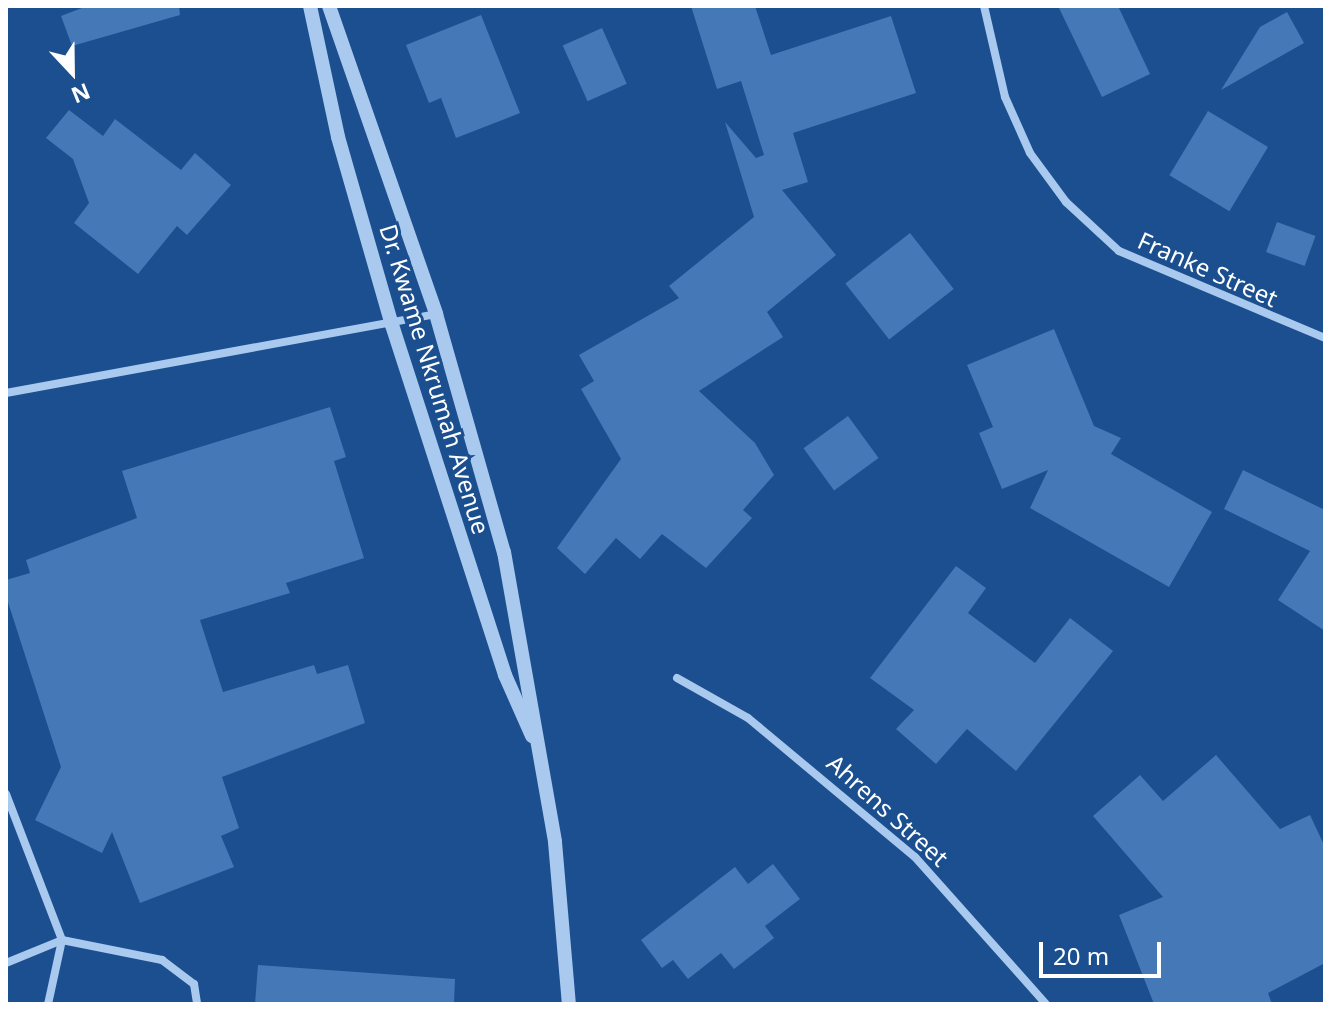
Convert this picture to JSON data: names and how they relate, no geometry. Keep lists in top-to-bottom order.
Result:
{
  "streets": {
    "street": ["Franke Street", "Dr. Kwame Nkrumah Avenue", "Ahrens Street"]
  },
  "scale_bar": "20 m",
  "north": "bottom"
}
